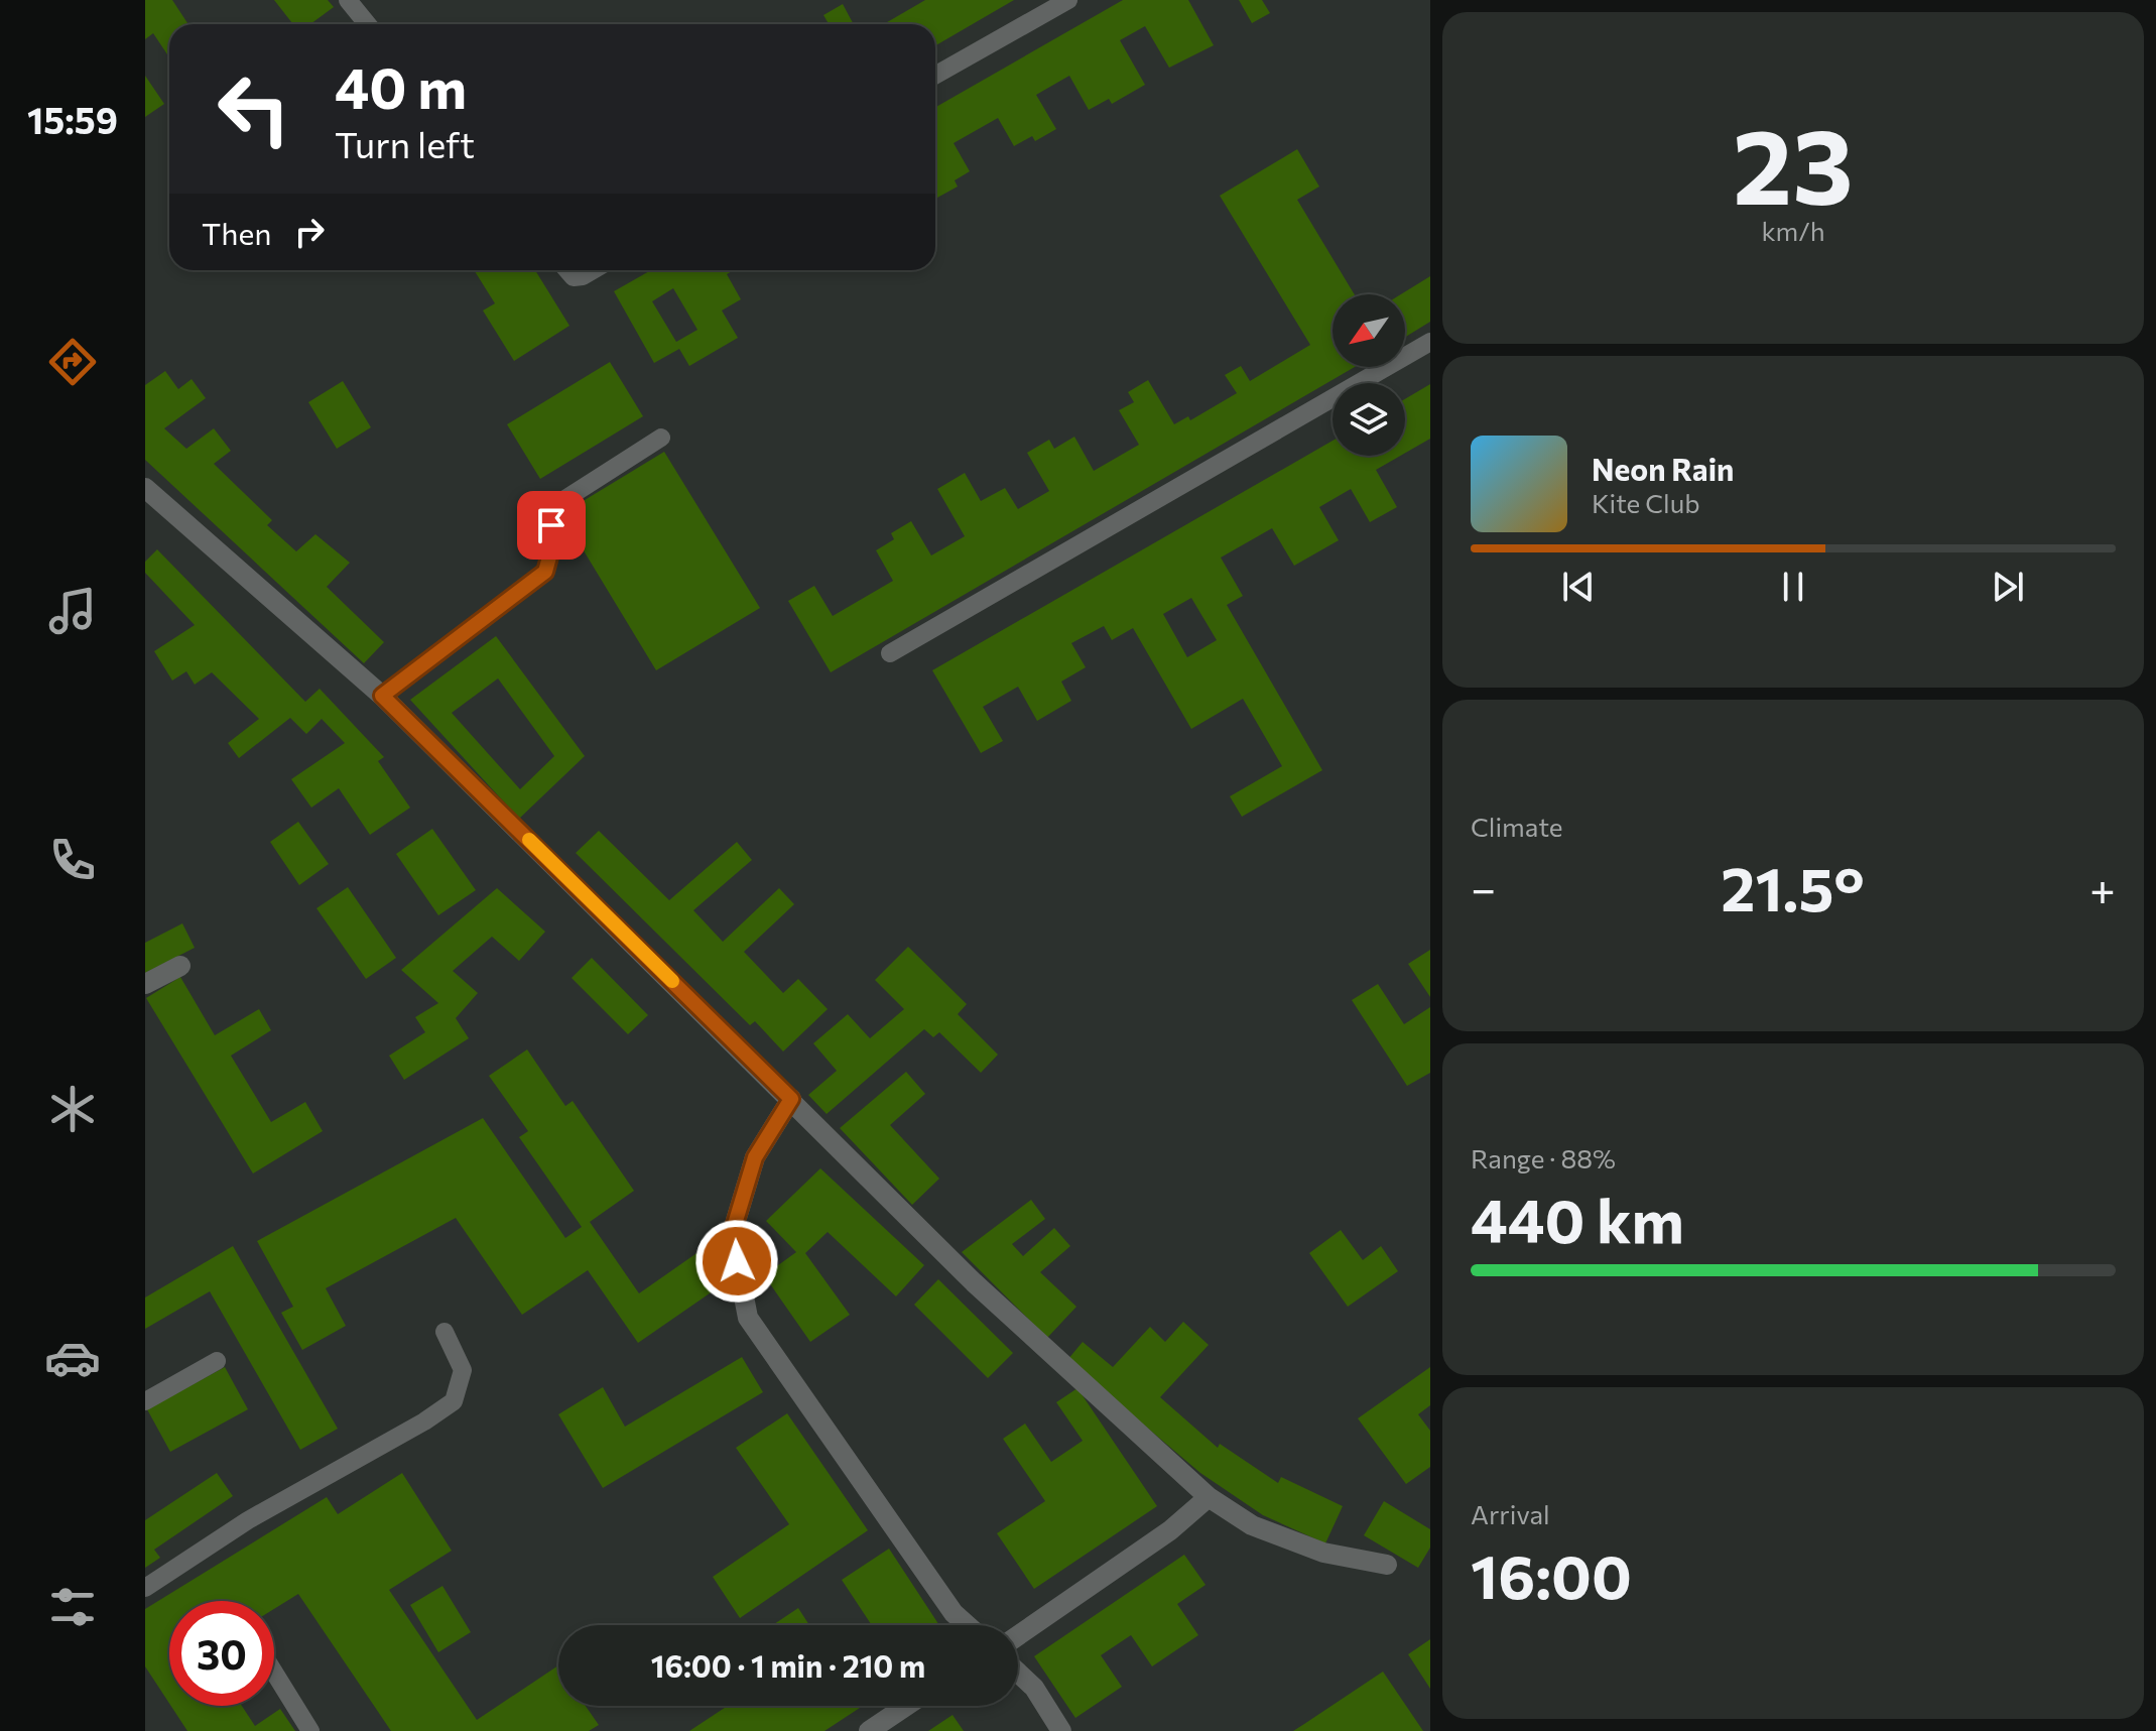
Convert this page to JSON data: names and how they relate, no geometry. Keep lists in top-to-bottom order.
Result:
{
  "north": "bottom left",
  "page": {
    "tabs": "15:59",
    "tile": [
      ["23", "km/h"],
      "Climate",
      ["Range · 88%", "440 km"],
      ["Arrival", "16:00"]
    ],
    "turn": ["40 m", "Turn left"],
    "then": "Then",
    "song": ["Neon Rain", "Kite Club"],
    "heat": ["−", "21.5°", "+"],
    "limit": "30",
    "trip": "16:00 · 1 min · 210 m"
  }
}
